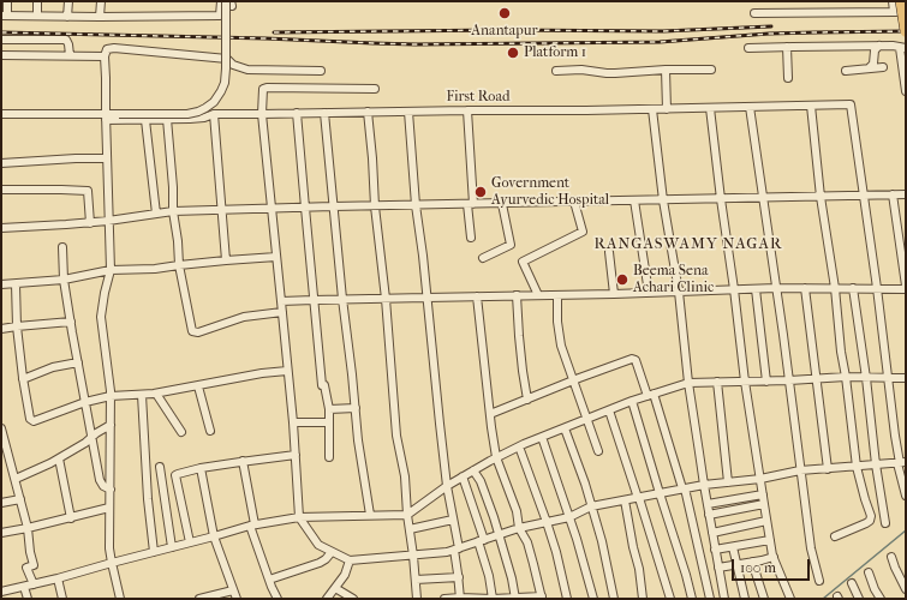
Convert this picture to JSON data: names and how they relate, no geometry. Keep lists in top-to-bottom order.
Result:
{
  "streets": {
    "street": ["First Road"]
  },
  "districts": ["RANGASWAMY NAGAR"],
  "places": [
    "Anantapur",
    "Platform 1",
    "Government Ayurvedic Hospital",
    "Beema Sena Achari Clinic"
  ],
  "scale_bar": "100 m"
}
